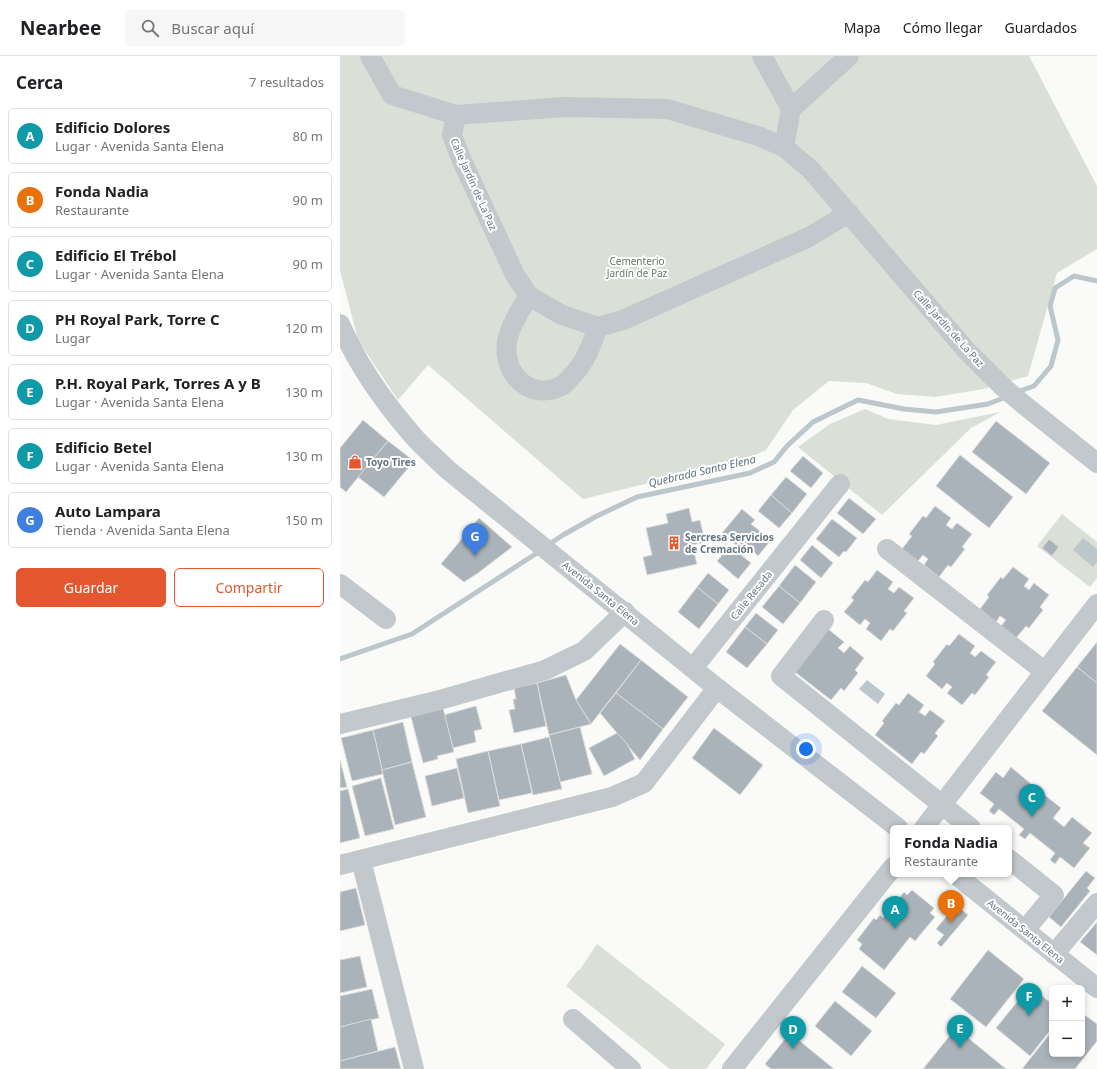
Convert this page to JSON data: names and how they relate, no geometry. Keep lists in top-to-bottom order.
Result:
{
  "streets": {
    "street": ["Calle Jardín de La Paz", "Avenida Santa Elena", "Calle Resada"]
  },
  "crossings": [
    ["Avenida Santa Elena", "Calle Resada"]
  ],
  "water": ["Quebrada Santa Elena"],
  "parks": ["Cementerio Jardín de Paz"],
  "places": {
    "shop": ["Toyo Tires"],
    "building": ["Sercresa Servicios de Cremación"]
  },
  "page": {
    "header": "Nearbee",
    "search": "Buscar aquí",
    "nav": ["Mapa", "Cómo llegar", "Guardados"],
    "heading": ["Cerca", "7 resultados"],
    "list": [
      {
        "mark": "A",
        "name": "Edificio Dolores",
        "note": "Lugar · Avenida Santa Elena",
        "value": "80 m"
      },
      {
        "mark": "B",
        "name": "Fonda Nadia",
        "note": "Restaurante",
        "value": "90 m"
      },
      {
        "mark": "C",
        "name": "Edificio El Trébol",
        "note": "Lugar · Avenida Santa Elena",
        "value": "90 m"
      },
      {
        "mark": "D",
        "name": "PH Royal Park, Torre C",
        "note": "Lugar",
        "value": "120 m"
      },
      {
        "mark": "E",
        "name": "P.H. Royal Park, Torres A y B",
        "note": "Lugar · Avenida Santa Elena",
        "value": "130 m"
      },
      {
        "mark": "F",
        "name": "Edificio Betel",
        "note": "Lugar · Avenida Santa Elena",
        "value": "130 m"
      },
      {
        "mark": "G",
        "name": "Auto Lampara",
        "note": "Tienda · Avenida Santa Elena",
        "value": "150 m"
      }
    ],
    "pins": [
      "G",
      "C",
      "B",
      "A",
      "F",
      "E",
      "D"
    ],
    "buttons": ["Guardar", "Compartir"],
    "popup": ["Fonda Nadia", "Restaurante"],
    "map_buttons": ["+", "−"]
  }
}
